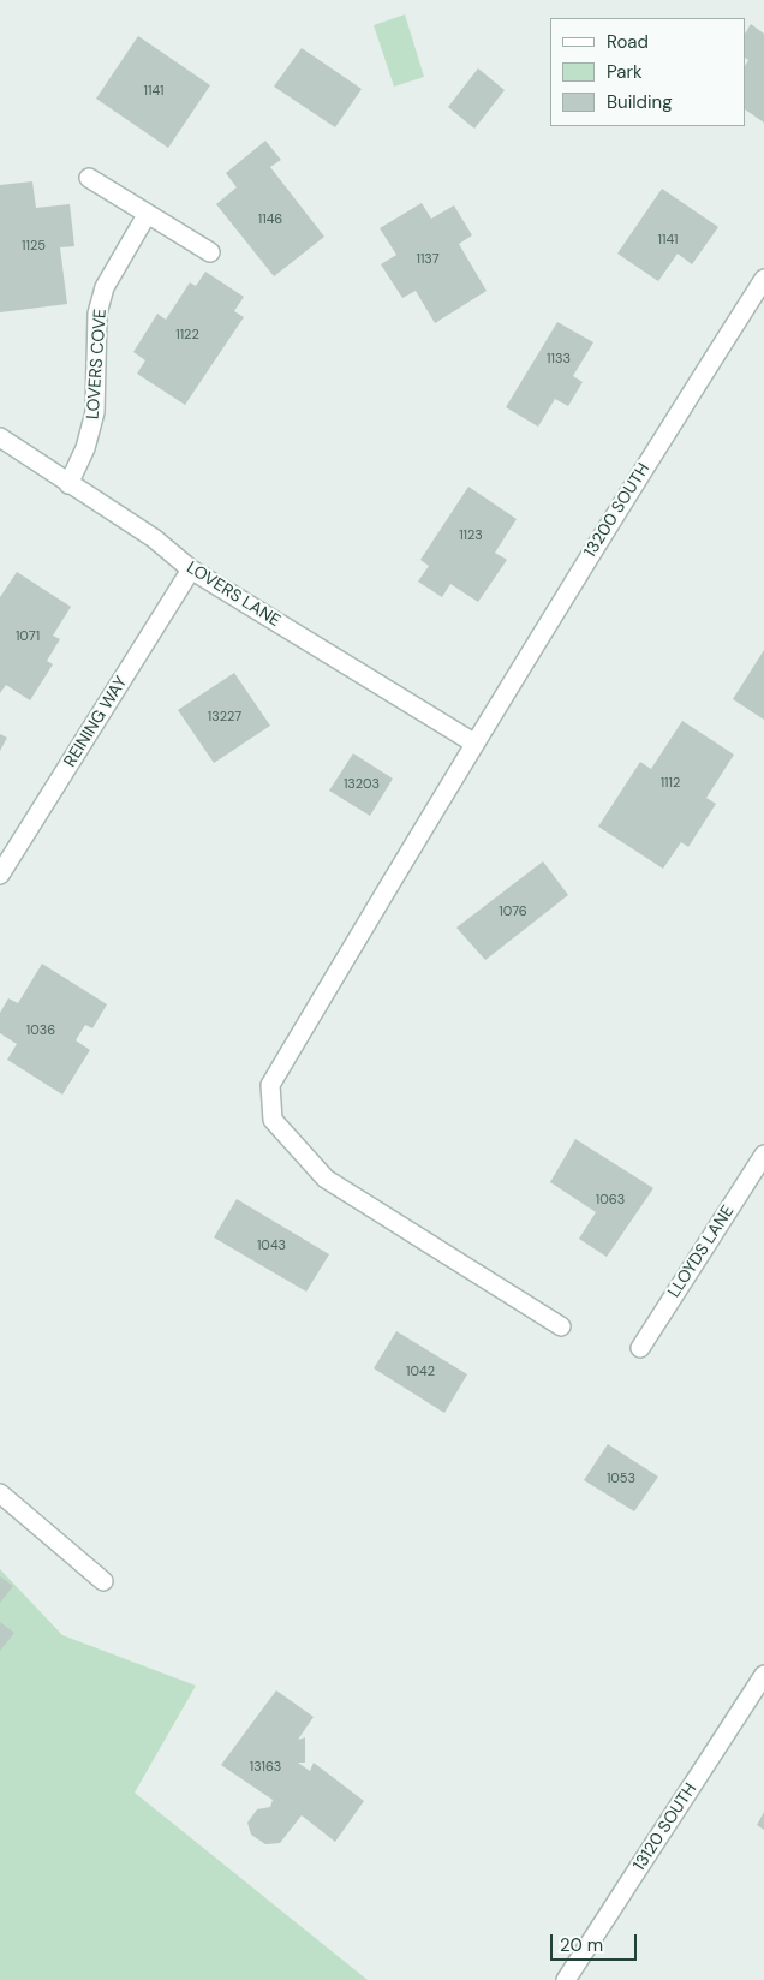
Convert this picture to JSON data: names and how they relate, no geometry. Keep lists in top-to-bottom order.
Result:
{
  "streets": {
    "street": [
      "LOVERS COVE",
      "13200 SOUTH",
      "LOVERS LANE",
      "REINING WAY",
      "LLOYDS LANE",
      "13120 SOUTH"
    ]
  },
  "crossings": [
    ["LOVERS COVE", "LOVERS LANE"],
    ["13200 SOUTH", "LOVERS LANE"],
    ["LOVERS LANE", "REINING WAY"]
  ],
  "house_numbers": [
    "1141",
    "1146",
    "1141",
    "1125",
    "1137",
    "1122",
    "1133",
    "1123",
    "1071",
    "13227",
    "1112",
    "13203",
    "1076",
    "1036",
    "1063",
    "1043",
    "1042",
    "1053",
    "13163"
  ],
  "legend": ["Road", "Park", "Building"],
  "scale_bar": "20 m"
}
